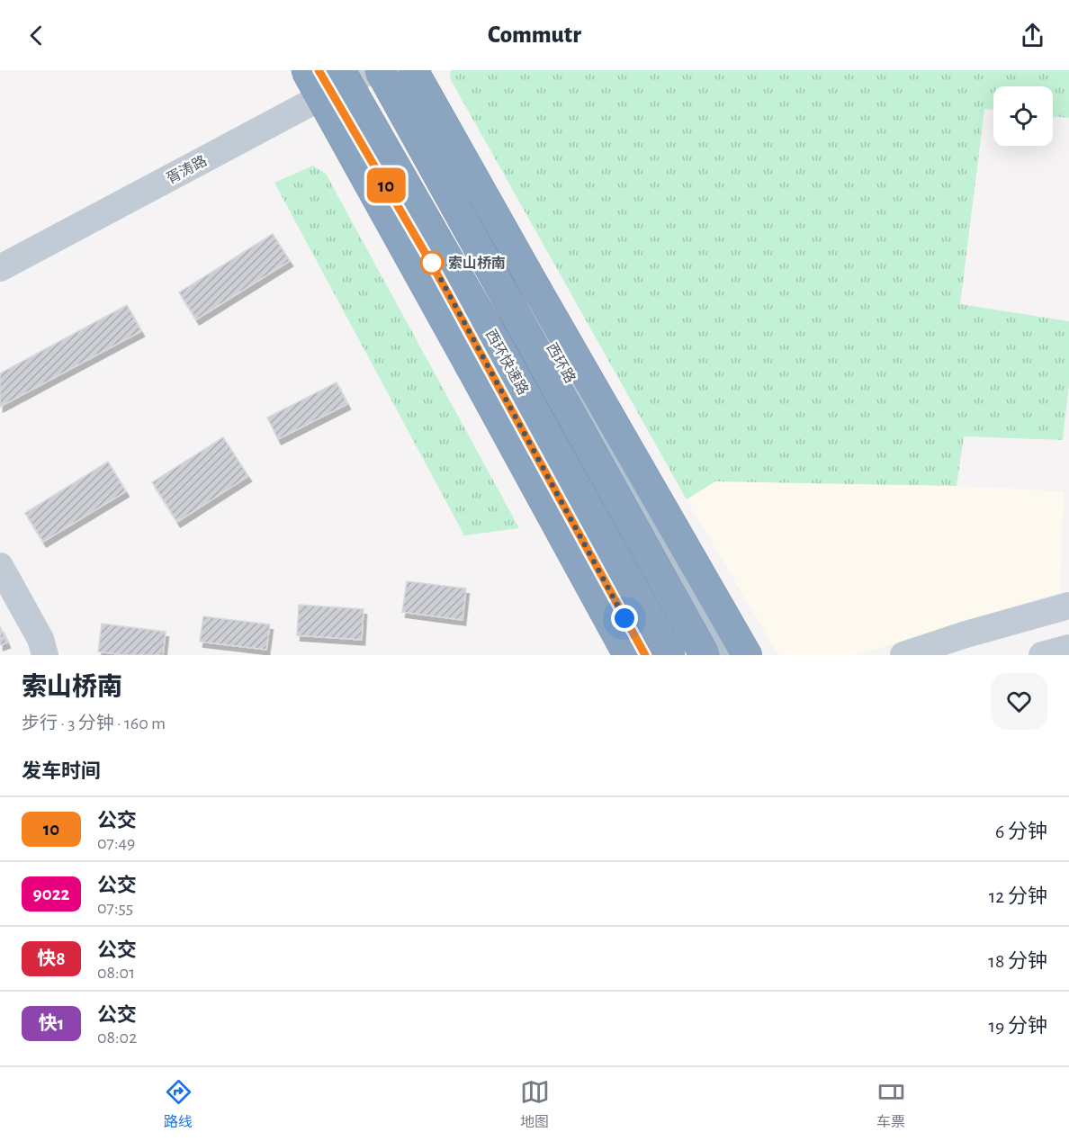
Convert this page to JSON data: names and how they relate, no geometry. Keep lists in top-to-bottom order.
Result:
{
  "streets": {
    "highway": ["西环快速路"],
    "main road": ["西环路"],
    "street": ["胥涛路"]
  },
  "crossings": [
    ["胥涛路", "西环快速路"]
  ],
  "places": ["索山桥南"],
  "lines": ["bus line 10"],
  "page": {
    "header": "Commutr",
    "on_map": "10",
    "heading": [
      ["索山桥南", "步行 · 3 分钟 · 160 m"],
      "发车时间"
    ],
    "list": [
      {
        "mark": "10",
        "name": "公交",
        "note": "07:49",
        "value": "6 分钟"
      },
      {
        "mark": "9022",
        "name": "公交",
        "note": "07:55",
        "value": "12 分钟"
      },
      {
        "mark": "快8",
        "name": "公交",
        "note": "08:01",
        "value": "18 分钟"
      },
      {
        "mark": "快1",
        "name": "公交",
        "note": "08:02",
        "value": "19 分钟"
      }
    ],
    "tabs": ["路线", "地图", "车票"]
  }
}
